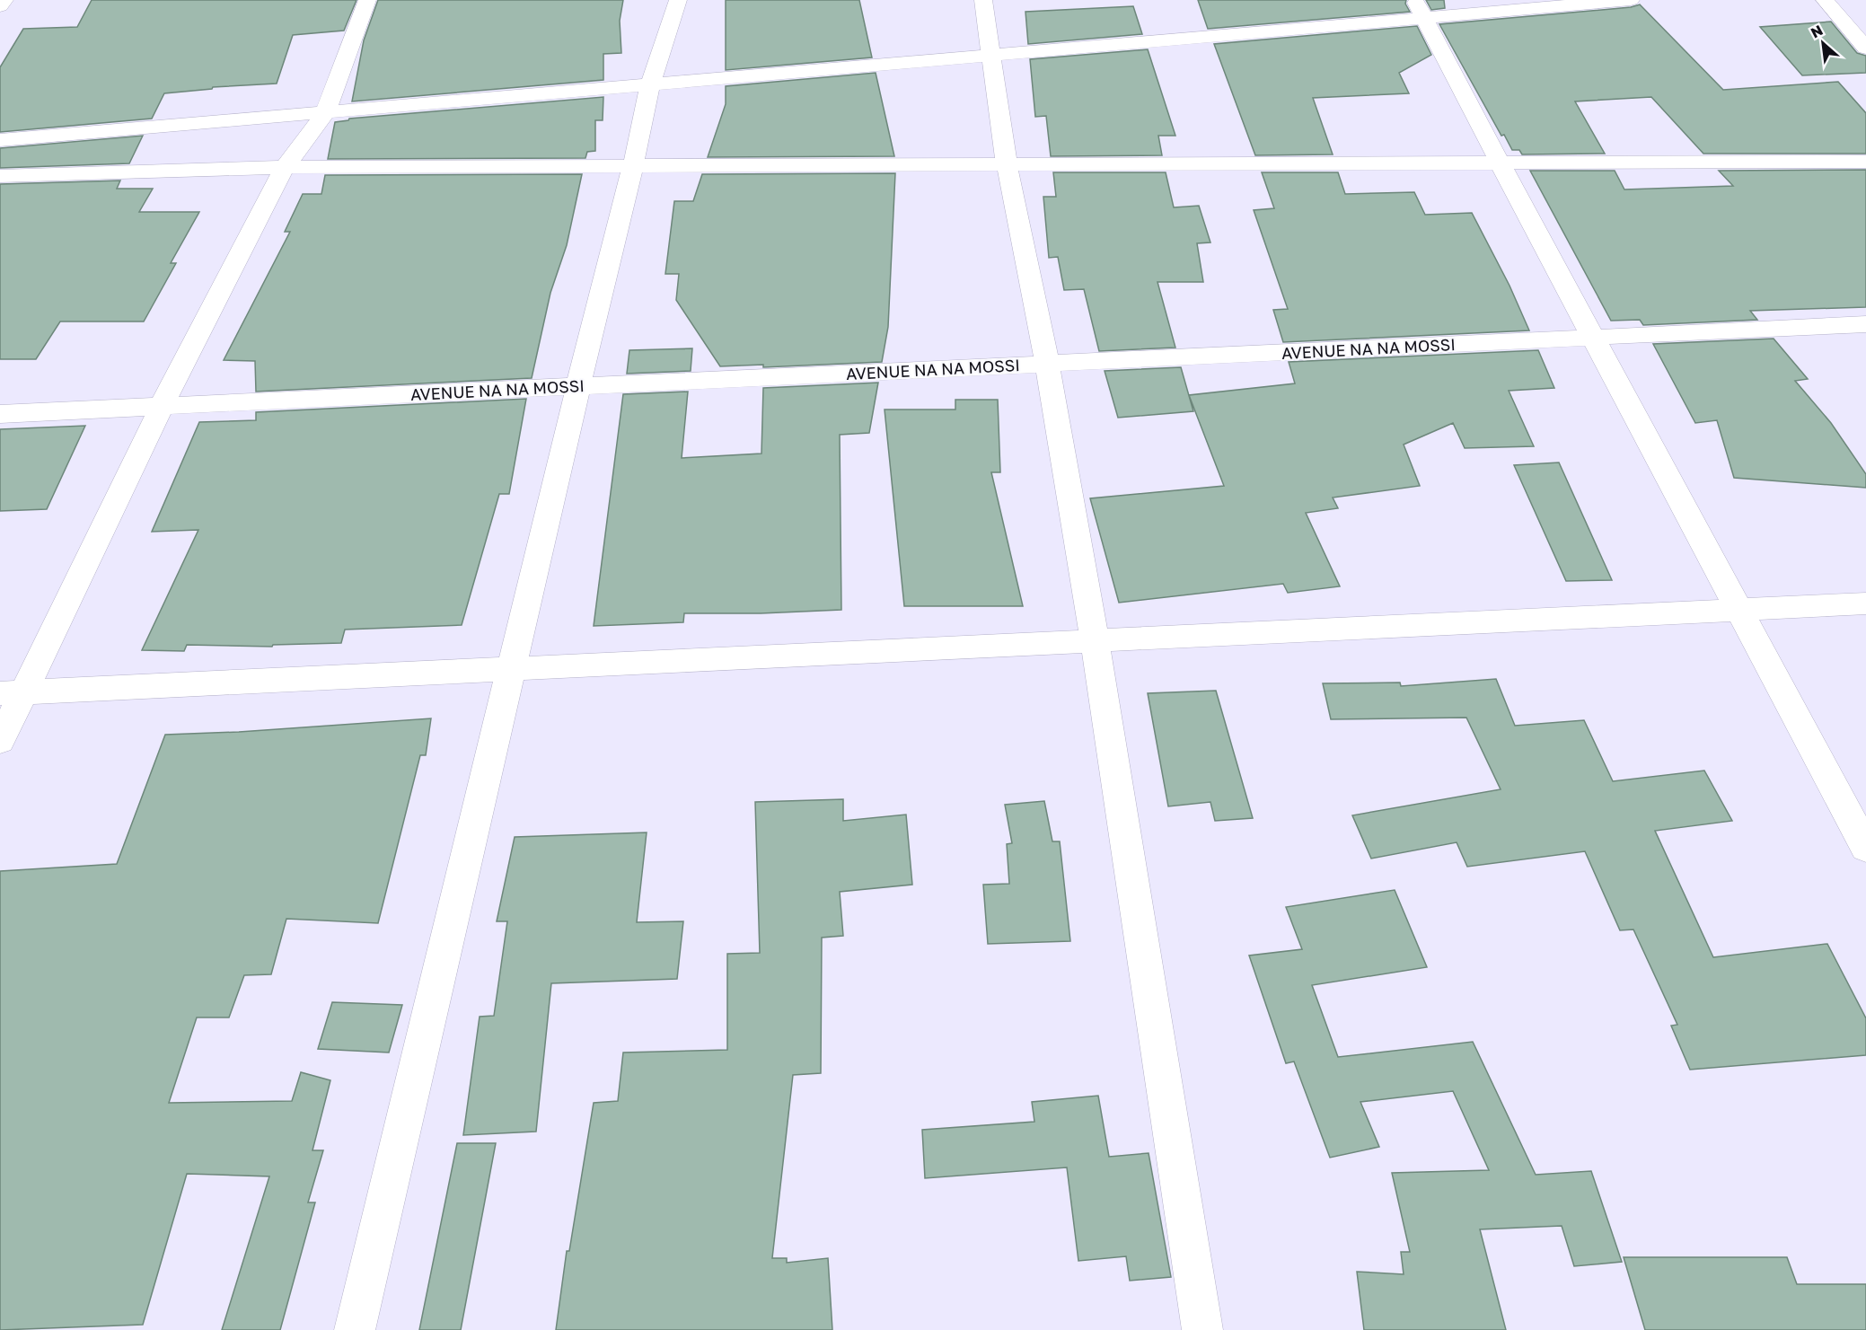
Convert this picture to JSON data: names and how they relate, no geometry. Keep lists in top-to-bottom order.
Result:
{
  "streets": {
    "street": ["AVENUE NA NA MOSSI"]
  },
  "north": "top left"
}
